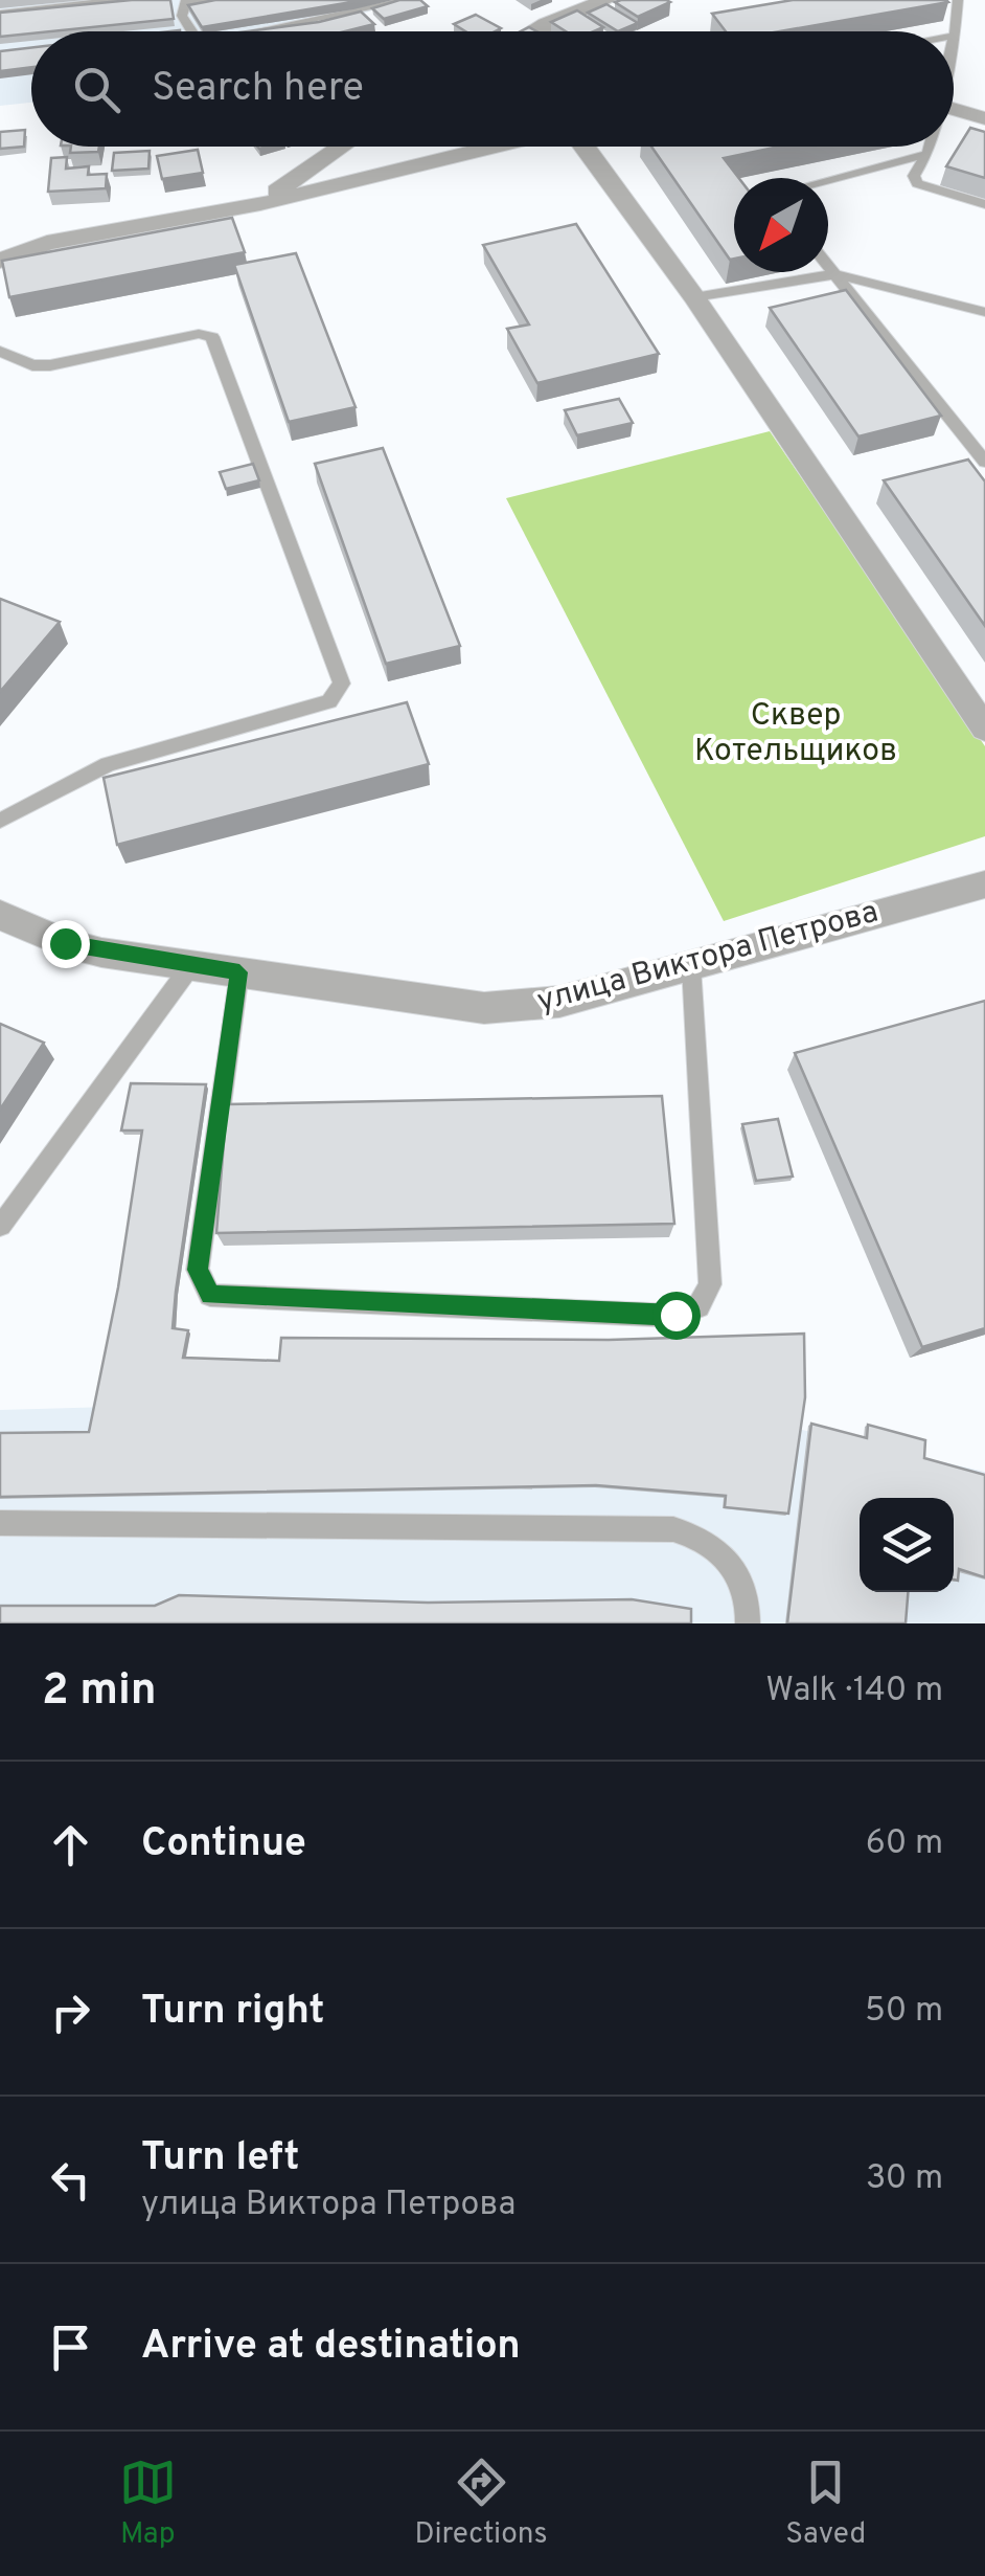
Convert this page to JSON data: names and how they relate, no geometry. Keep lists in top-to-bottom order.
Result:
{
  "streets": {
    "street": ["улица Виктора Петрова"]
  },
  "parks": ["Сквер Котельщиков"],
  "north": "bottom left",
  "page": {
    "search": "Search here",
    "heading": ["2 min", "Walk · 140 m"],
    "list": [
      ["Continue", "60 m"],
      ["Turn right", "50 m"],
      ["Turn left", "улица Виктора Петрова", "30 m"],
      "Arrive at destination"
    ],
    "nav": ["Map", "Directions", "Saved"]
  }
}
